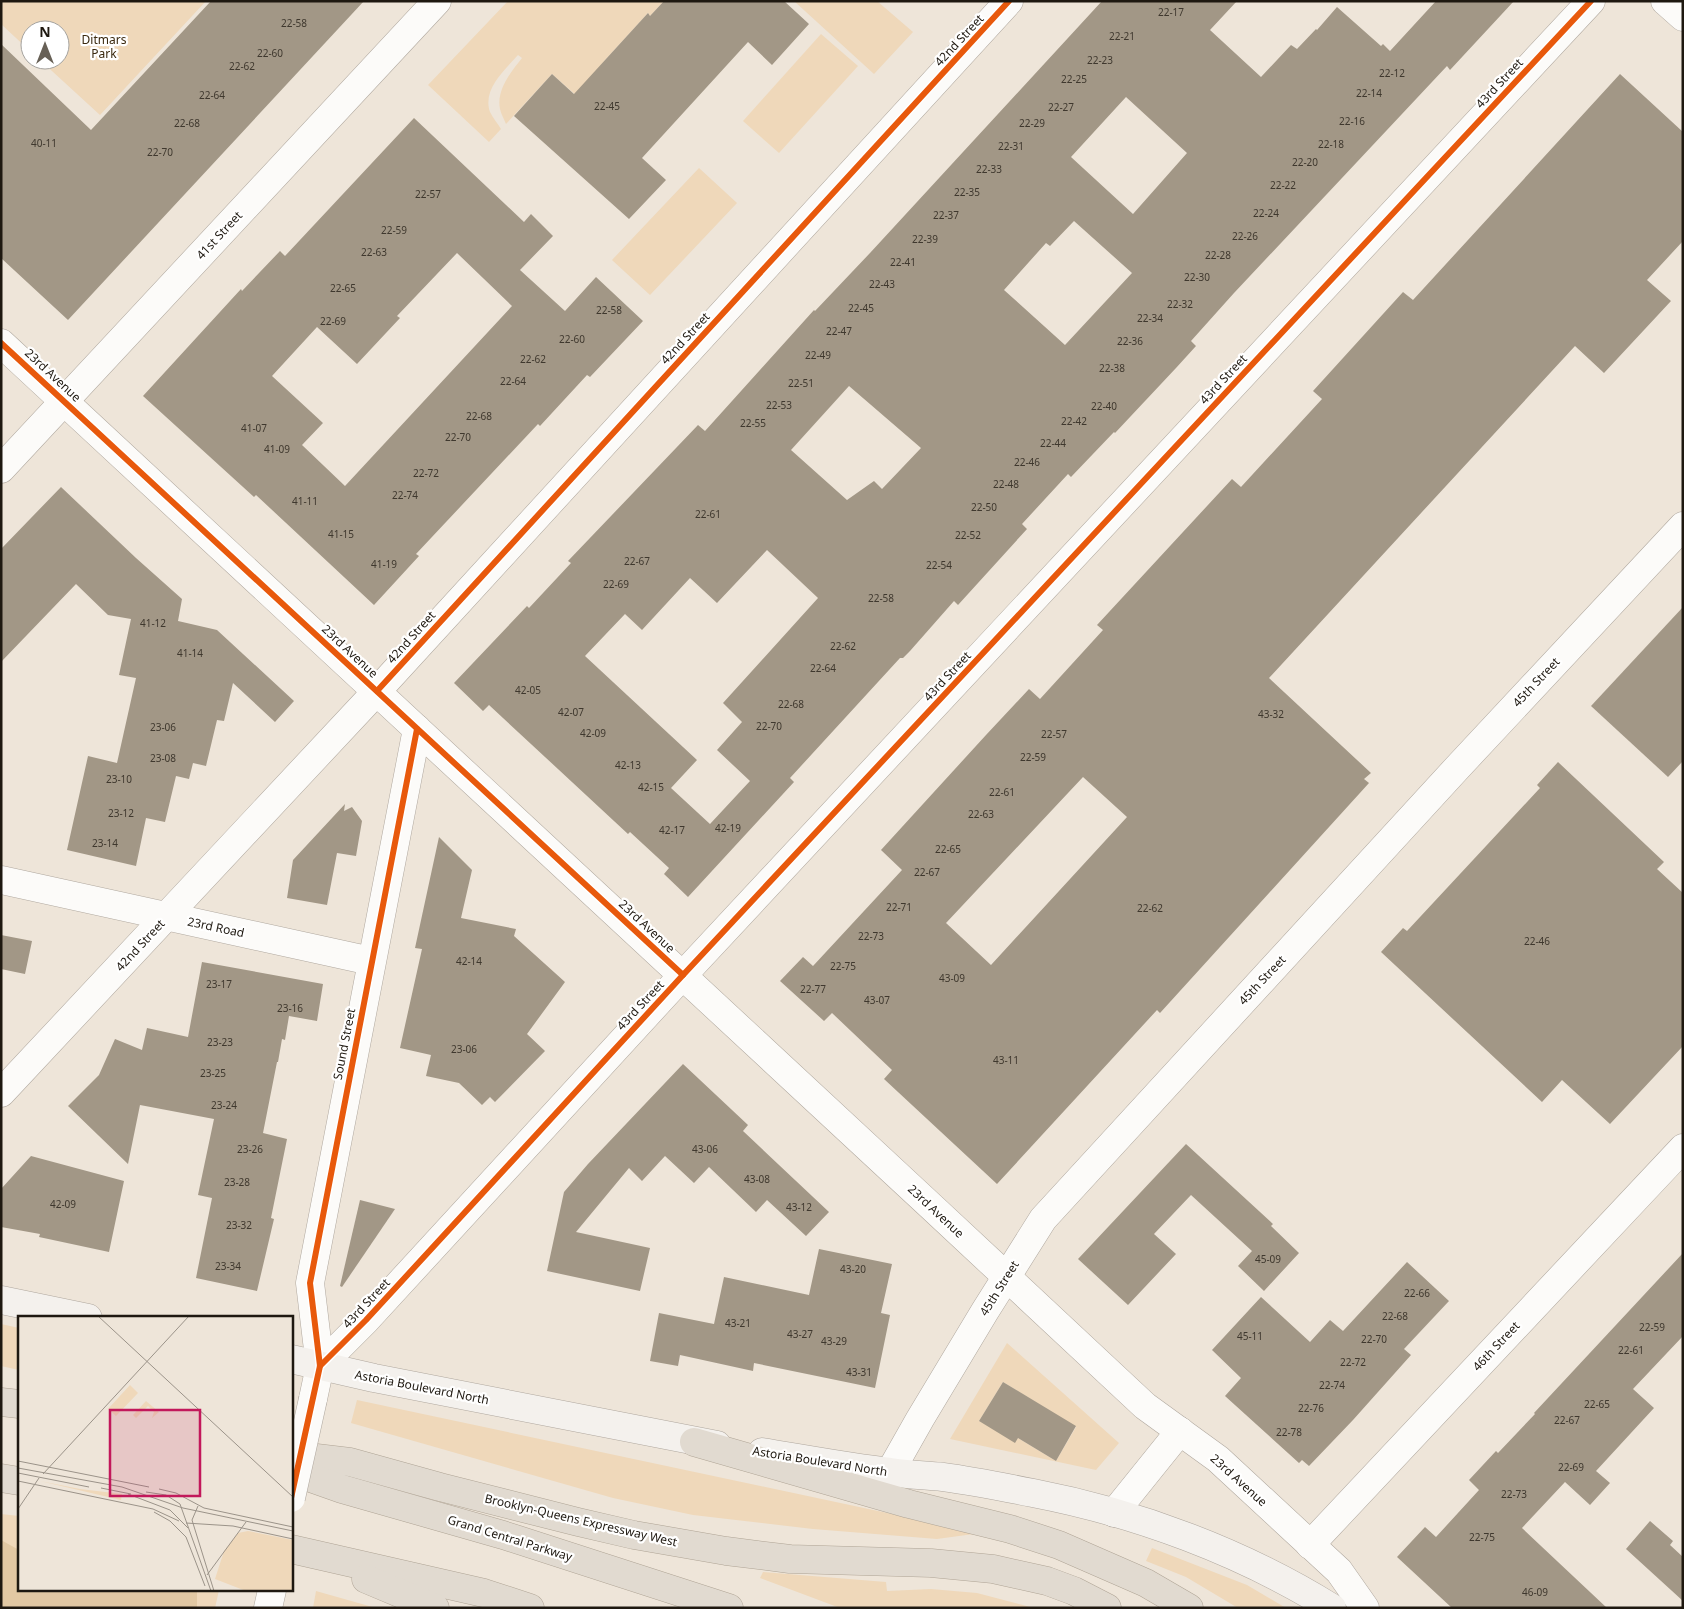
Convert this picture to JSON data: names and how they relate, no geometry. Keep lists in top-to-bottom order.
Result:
{
  "streets": {
    "highway": ["Brooklyn-Queens Expressway West", "Grand Central Parkway"],
    "main road": ["Astoria Boulevard North"],
    "street": [
      "42nd Street",
      "43rd Street",
      "41st Street",
      "23rd Avenue",
      "45th Street",
      "23rd Road",
      "Sound Street",
      "46th Street"
    ]
  },
  "crossings": [
    ["42nd Street", "23rd Avenue"],
    ["42nd Street", "23rd Road"],
    ["43rd Street", "23rd Avenue"],
    ["43rd Street", "Sound Street"],
    ["43rd Street", "Astoria Boulevard North"],
    ["41st Street", "23rd Avenue"],
    ["23rd Avenue", "45th Street"],
    ["23rd Avenue", "Sound Street"],
    ["23rd Avenue", "46th Street"],
    ["45th Street", "Astoria Boulevard North"],
    ["23rd Road", "Sound Street"],
    ["Sound Street", "Astoria Boulevard North"]
  ],
  "parks": ["Ditmars Park"],
  "house_numbers": [
    "22-17",
    "22-58",
    "22-21",
    "22-60",
    "22-23",
    "22-62",
    "22-12",
    "22-25",
    "22-14",
    "22-64",
    "22-45",
    "22-27",
    "22-16",
    "22-68",
    "22-29",
    "40-11",
    "22-18",
    "22-31",
    "22-70",
    "22-20",
    "22-33",
    "22-22",
    "22-35",
    "22-57",
    "22-24",
    "22-37",
    "22-59",
    "22-26",
    "22-39",
    "22-63",
    "22-28",
    "22-41",
    "22-30",
    "22-43",
    "22-65",
    "22-32",
    "22-45",
    "22-58",
    "22-34",
    "22-69",
    "22-47",
    "22-60",
    "22-36",
    "22-49",
    "22-62",
    "22-38",
    "22-64",
    "22-51",
    "22-53",
    "22-40",
    "22-68",
    "22-42",
    "22-55",
    "41-07",
    "22-70",
    "22-44",
    "41-09",
    "22-46",
    "22-72",
    "22-48",
    "22-74",
    "41-11",
    "22-50",
    "22-61",
    "41-15",
    "22-52",
    "22-67",
    "41-19",
    "22-54",
    "22-69",
    "22-58",
    "41-12",
    "22-62",
    "41-14",
    "22-64",
    "42-05",
    "22-68",
    "42-07",
    "43-32",
    "22-70",
    "23-06",
    "42-09",
    "22-57",
    "22-59",
    "23-08",
    "42-13",
    "23-10",
    "42-15",
    "22-61",
    "23-12",
    "22-63",
    "42-19",
    "42-17",
    "23-14",
    "22-65",
    "22-67",
    "22-71",
    "22-62",
    "22-73",
    "22-46",
    "42-14",
    "22-75",
    "43-09",
    "23-17",
    "22-77",
    "43-07",
    "23-16",
    "23-23",
    "23-06",
    "43-11",
    "23-25",
    "23-24",
    "23-26",
    "43-06",
    "43-08",
    "23-28",
    "42-09",
    "43-12",
    "23-32",
    "45-09",
    "23-34",
    "43-20",
    "22-66",
    "22-68",
    "43-21",
    "22-59",
    "43-27",
    "45-11",
    "22-70",
    "43-29",
    "22-61",
    "22-72",
    "43-31",
    "22-74",
    "22-65",
    "22-76",
    "22-67",
    "22-78",
    "22-69",
    "22-73",
    "22-75",
    "46-09"
  ],
  "north": "top"
}
